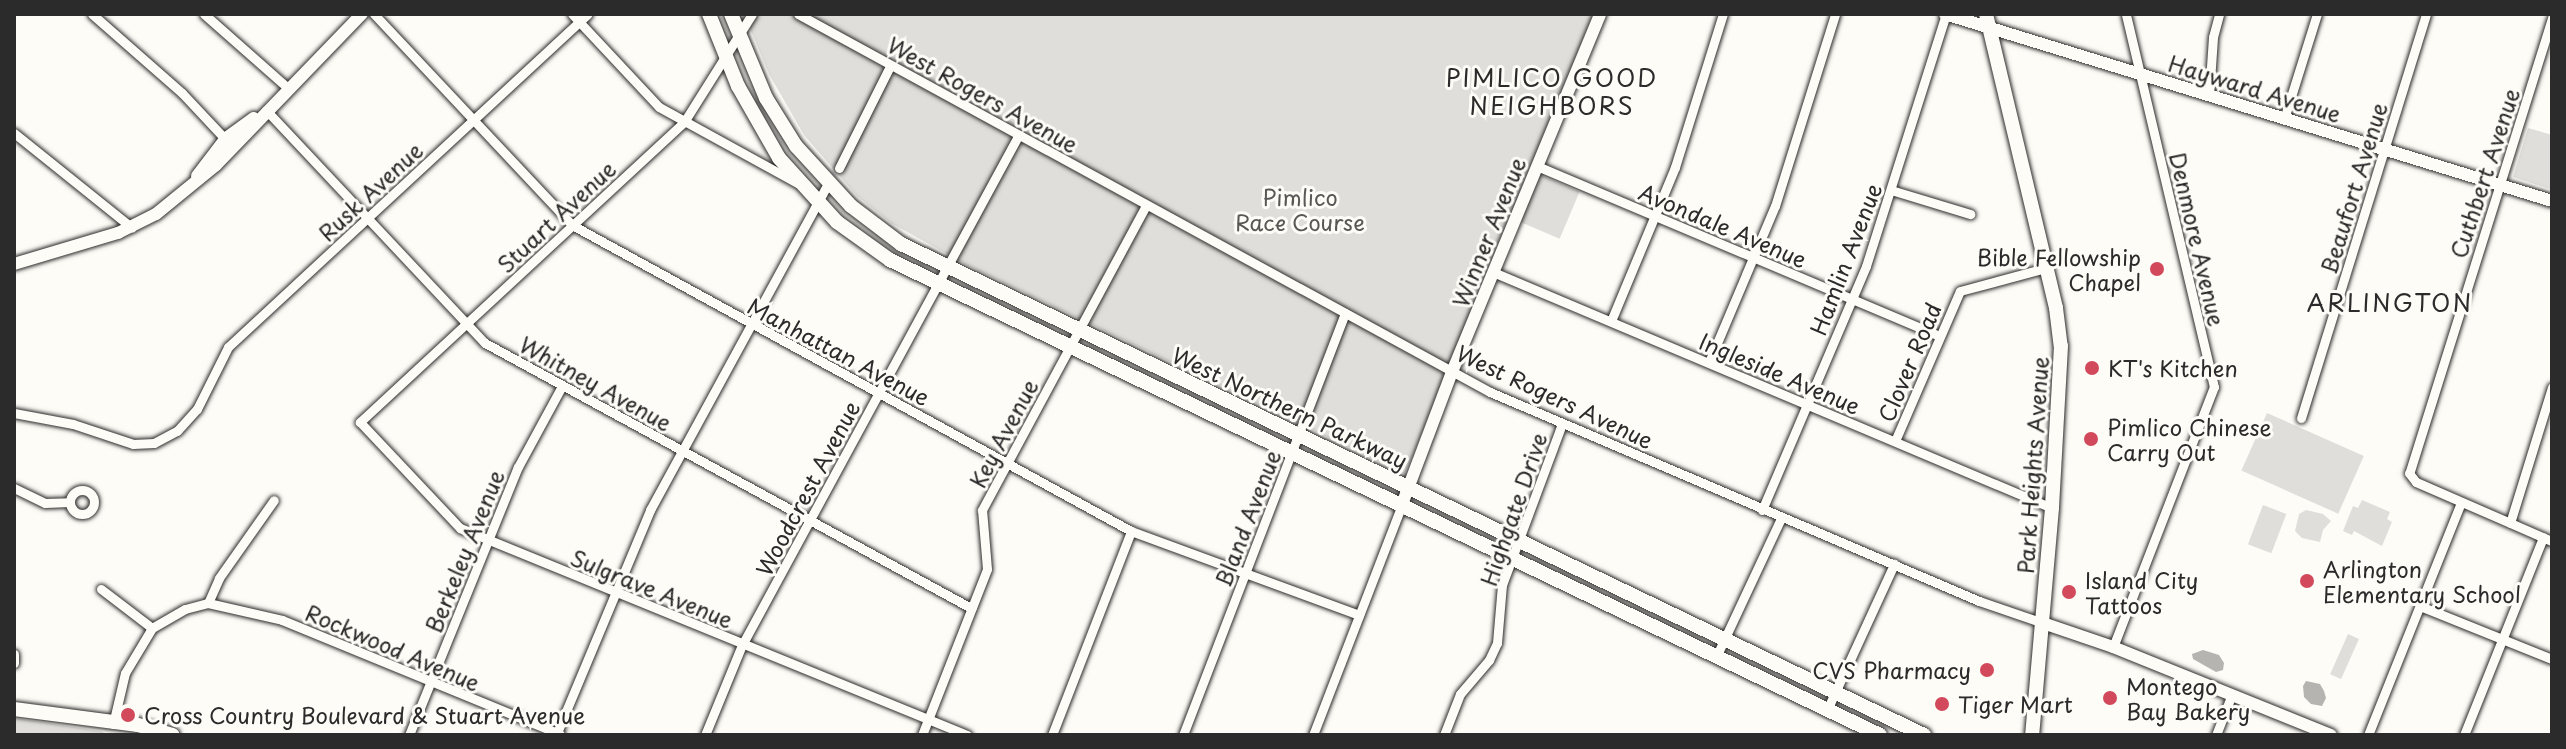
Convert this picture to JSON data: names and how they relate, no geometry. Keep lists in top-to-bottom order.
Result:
{
  "streets": {
    "main road": ["West Northern Parkway", "Park Heights Avenue"],
    "street": [
      "Hayward Avenue",
      "West Rogers Avenue",
      "Cuthbert Avenue",
      "Beaufort Avenue",
      "Rusk Avenue",
      "Stuart Avenue",
      "Avondale Avenue",
      "Winner Avenue",
      "Denmore Avenue",
      "Hamlin Avenue",
      "Manhattan Avenue",
      "Clover Road",
      "Ingleside Avenue",
      "Whitney Avenue",
      "Key Avenue",
      "Woodcrest Avenue",
      "Highgate Drive",
      "Bland Avenue",
      "Berkeley Avenue",
      "Sulgrave Avenue",
      "Rockwood Avenue"
    ]
  },
  "crossings": [
    ["Hayward Avenue", "Cuthbert Avenue"],
    ["Hayward Avenue", "Beaufort Avenue"],
    ["Hayward Avenue", "Denmore Avenue"],
    ["Hayward Avenue", "Hamlin Avenue"],
    ["Hayward Avenue", "Park Heights Avenue"],
    ["West Rogers Avenue", "Winner Avenue"],
    ["West Rogers Avenue", "Denmore Avenue"],
    ["West Rogers Avenue", "Hamlin Avenue"],
    ["West Rogers Avenue", "Key Avenue"],
    ["West Rogers Avenue", "Park Heights Avenue"],
    ["West Rogers Avenue", "Woodcrest Avenue"],
    ["West Rogers Avenue", "Highgate Drive"],
    ["West Rogers Avenue", "Bland Avenue"],
    ["Rusk Avenue", "Manhattan Avenue"],
    ["Rusk Avenue", "Whitney Avenue"],
    ["Stuart Avenue", "Manhattan Avenue"],
    ["Stuart Avenue", "Whitney Avenue"],
    ["Stuart Avenue", "West Northern Parkway"],
    ["Stuart Avenue", "Sulgrave Avenue"],
    ["Avondale Avenue", "Winner Avenue"],
    ["Avondale Avenue", "Hamlin Avenue"],
    ["Avondale Avenue", "Clover Road"],
    ["Winner Avenue", "Manhattan Avenue"],
    ["Winner Avenue", "Ingleside Avenue"],
    ["Winner Avenue", "West Northern Parkway"],
    ["Hamlin Avenue", "Ingleside Avenue"],
    ["Manhattan Avenue", "Key Avenue"],
    ["Manhattan Avenue", "Woodcrest Avenue"],
    ["Manhattan Avenue", "Bland Avenue"],
    ["Clover Road", "Ingleside Avenue"],
    ["Clover Road", "Park Heights Avenue"],
    ["Ingleside Avenue", "Park Heights Avenue"],
    ["Whitney Avenue", "Key Avenue"],
    ["Whitney Avenue", "Woodcrest Avenue"],
    ["Whitney Avenue", "Berkeley Avenue"],
    ["West Northern Parkway", "Key Avenue"],
    ["West Northern Parkway", "Woodcrest Avenue"],
    ["West Northern Parkway", "Highgate Drive"],
    ["West Northern Parkway", "Bland Avenue"],
    ["Key Avenue", "Sulgrave Avenue"],
    ["Woodcrest Avenue", "Sulgrave Avenue"],
    ["Berkeley Avenue", "Sulgrave Avenue"],
    ["Berkeley Avenue", "Rockwood Avenue"]
  ],
  "districts": ["PIMLICO GOOD NEIGHBORS", "ARLINGTON"],
  "parks": ["Pimlico Race Course"],
  "places": [
    "Bible Fellowship Chapel",
    "KT's Kitchen",
    "Pimlico Chinese Carry Out",
    "Arlington Elementary School",
    "Island City Tattoos",
    "CVS Pharmacy",
    "Montego Bay Bakery",
    "Tiger Mart",
    "Cross Country Boulevard & Stuart Avenue"
  ]
}
